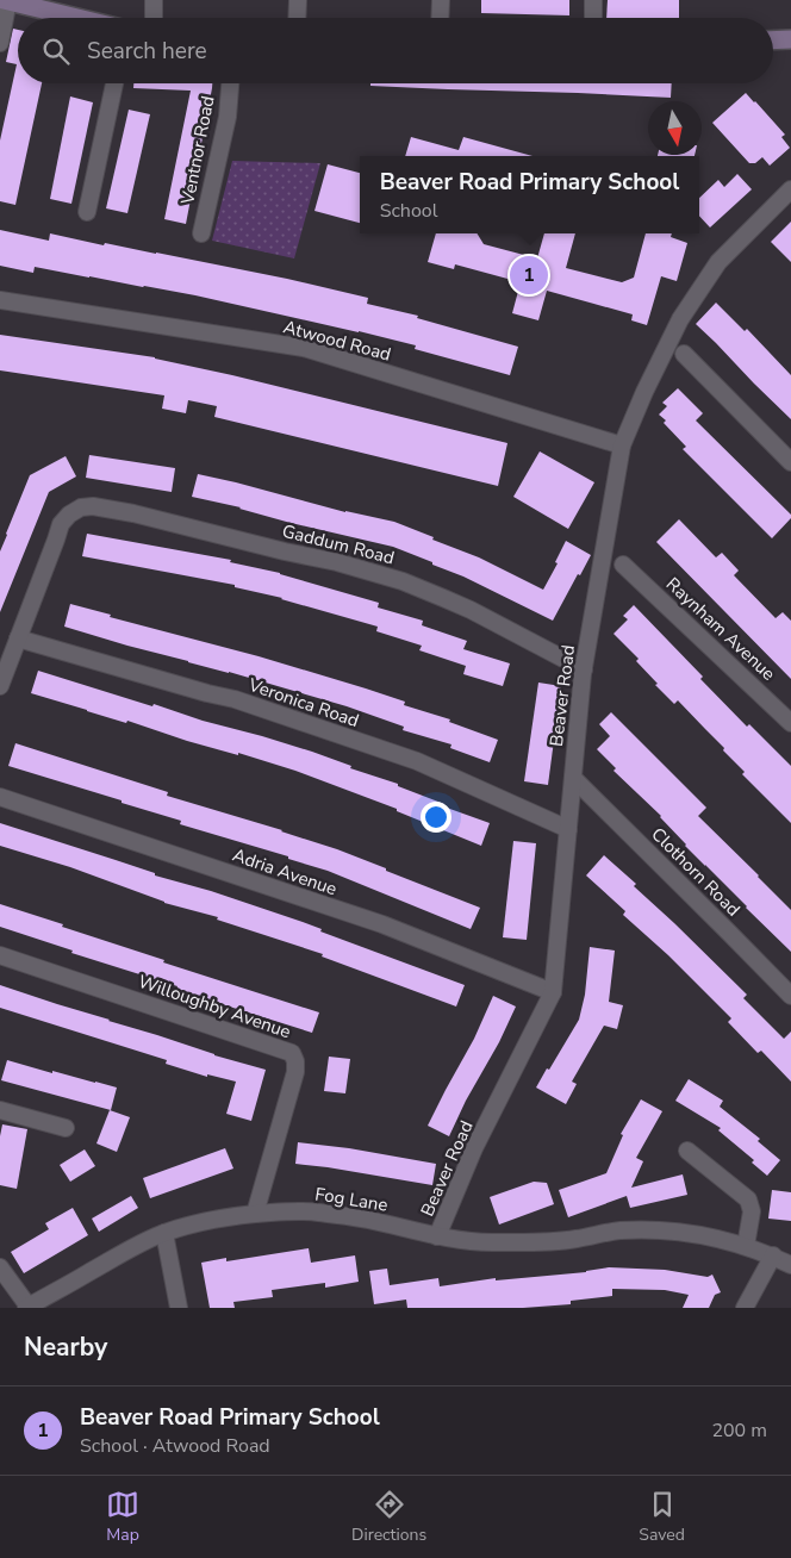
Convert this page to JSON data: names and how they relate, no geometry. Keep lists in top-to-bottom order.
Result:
{
  "streets": {
    "street": [
      "Ventnor Road",
      "Atwood Road",
      "Gaddum Road",
      "Raynham Avenue",
      "Beaver Road",
      "Veronica Road",
      "Adria Avenue",
      "Clothorn Road",
      "Willoughby Avenue",
      "Fog Lane"
    ]
  },
  "crossings": [
    ["Atwood Road", "Beaver Road"],
    ["Gaddum Road", "Beaver Road"],
    ["Gaddum Road", "Veronica Road"],
    ["Beaver Road", "Veronica Road"],
    ["Beaver Road", "Adria Avenue"],
    ["Beaver Road", "Clothorn Road"],
    ["Beaver Road", "Fog Lane"],
    ["Willoughby Avenue", "Fog Lane"]
  ],
  "north": "bottom",
  "page": {
    "search": "Search here",
    "popup": ["Beaver Road Primary School", "School"],
    "pins": "1",
    "heading": "Nearby",
    "list": [
      {
        "mark": "1",
        "name": "Beaver Road Primary School",
        "note": "School · Atwood Road",
        "value": "200 m"
      }
    ],
    "nav": ["Map", "Directions", "Saved"]
  }
}
